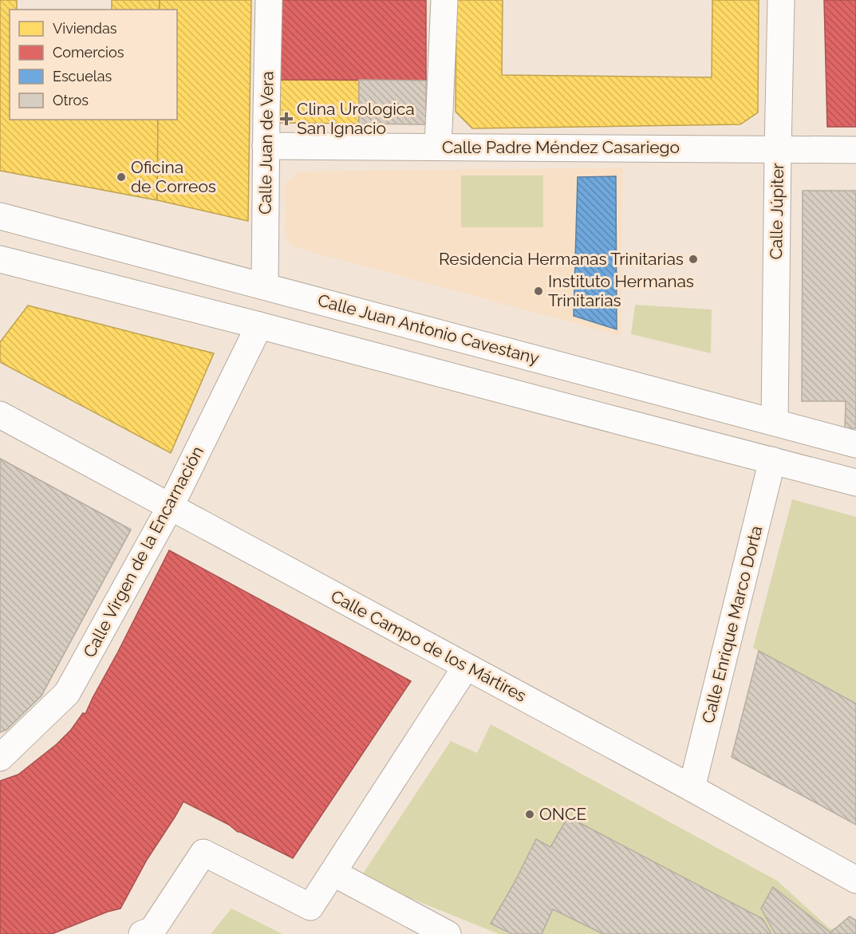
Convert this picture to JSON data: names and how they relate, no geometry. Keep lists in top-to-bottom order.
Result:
{
  "streets": {
    "street": [
      "Calle Juan de Vera",
      "Calle Padre Méndez Casariego",
      "Calle Júpiter",
      "Calle Juan Antonio Cavestany",
      "Calle Virgen de la Encarnación",
      "Calle Enrique Marco Dorta",
      "Calle Campo de los Mártires"
    ]
  },
  "crossings": [
    ["Calle Juan de Vera", "Calle Padre Méndez Casariego"],
    ["Calle Juan de Vera", "Calle Juan Antonio Cavestany"],
    ["Calle Padre Méndez Casariego", "Calle Júpiter"],
    ["Calle Júpiter", "Calle Juan Antonio Cavestany"],
    ["Calle Virgen de la Encarnación", "Calle Campo de los Mártires"],
    ["Calle Enrique Marco Dorta", "Calle Campo de los Mártires"]
  ],
  "places": {
    "health": ["Clina Urologica San Ignacio"],
    "other": [
      "Oficina de Correos",
      "Residencia Hermanas Trinitarias",
      "Instituto Hermanas Trinitarias",
      "ONCE"
    ]
  },
  "legend": [
    "Viviendas",
    "Comercios",
    "Escuelas",
    "Otros"
  ]
}
